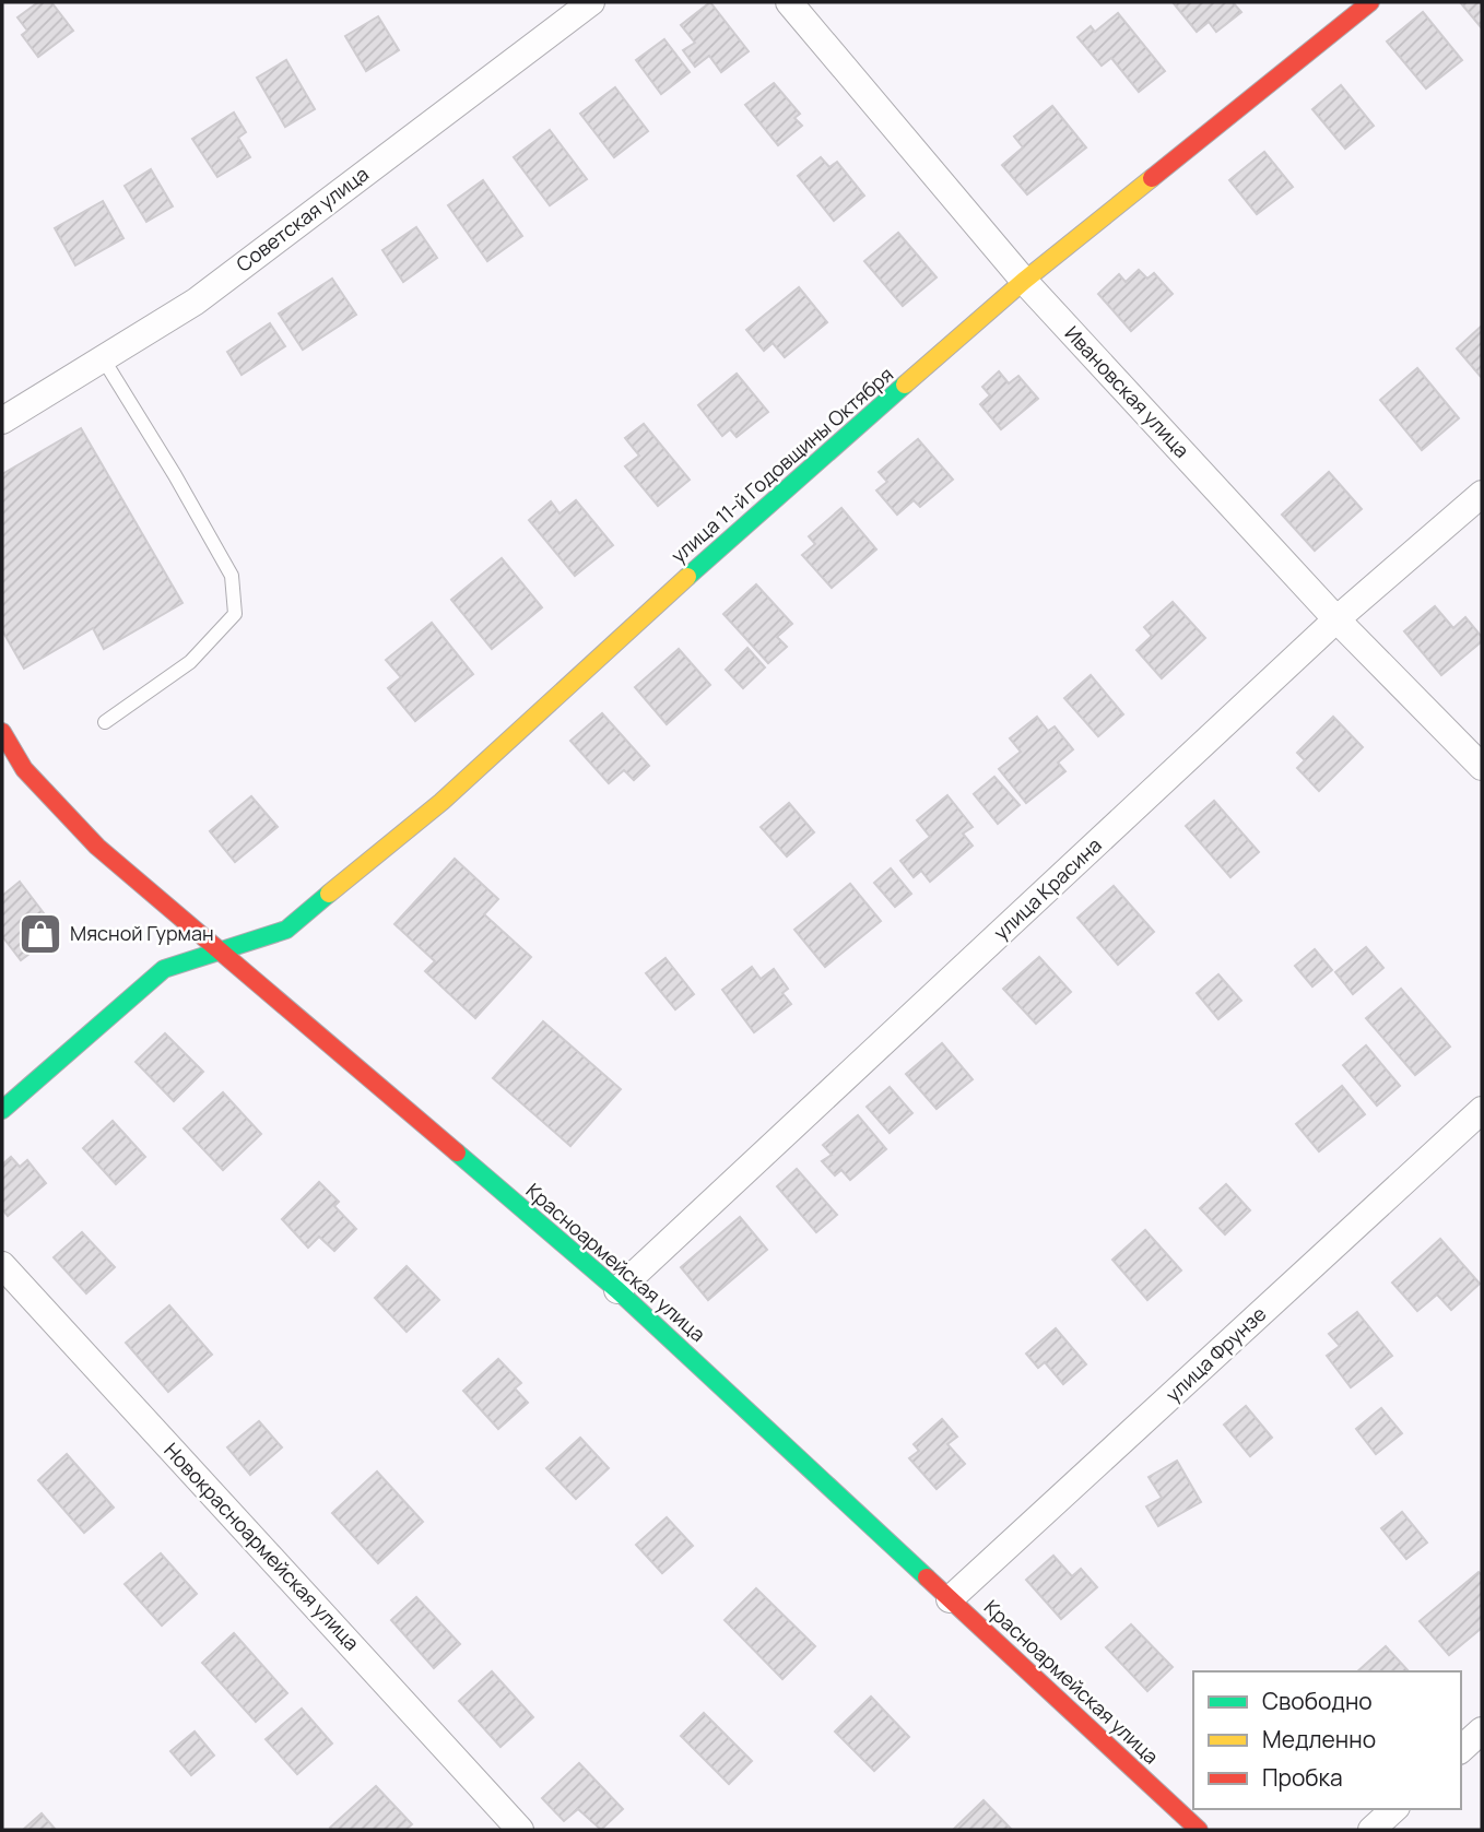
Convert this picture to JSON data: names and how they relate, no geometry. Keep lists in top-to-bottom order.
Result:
{
  "streets": {
    "street": [
      "Советская улица",
      "Ивановская улица",
      "улица 11-й Годовщины Октября",
      "улица Красина",
      "Красноармейская улица",
      "улица Фрунзе",
      "Новокрасноармейская улица"
    ]
  },
  "crossings": [
    ["Ивановская улица", "улица 11-й Годовщины Октября"],
    ["Ивановская улица", "улица Красина"],
    ["улица 11-й Годовщины Октября", "Красноармейская улица"],
    ["улица Красина", "Красноармейская улица"],
    ["Красноармейская улица", "улица Фрунзе"]
  ],
  "places": {
    "shop": ["Мясной Гурман"]
  },
  "legend": ["Свободно", "Медленно", "Пробка"]
}
